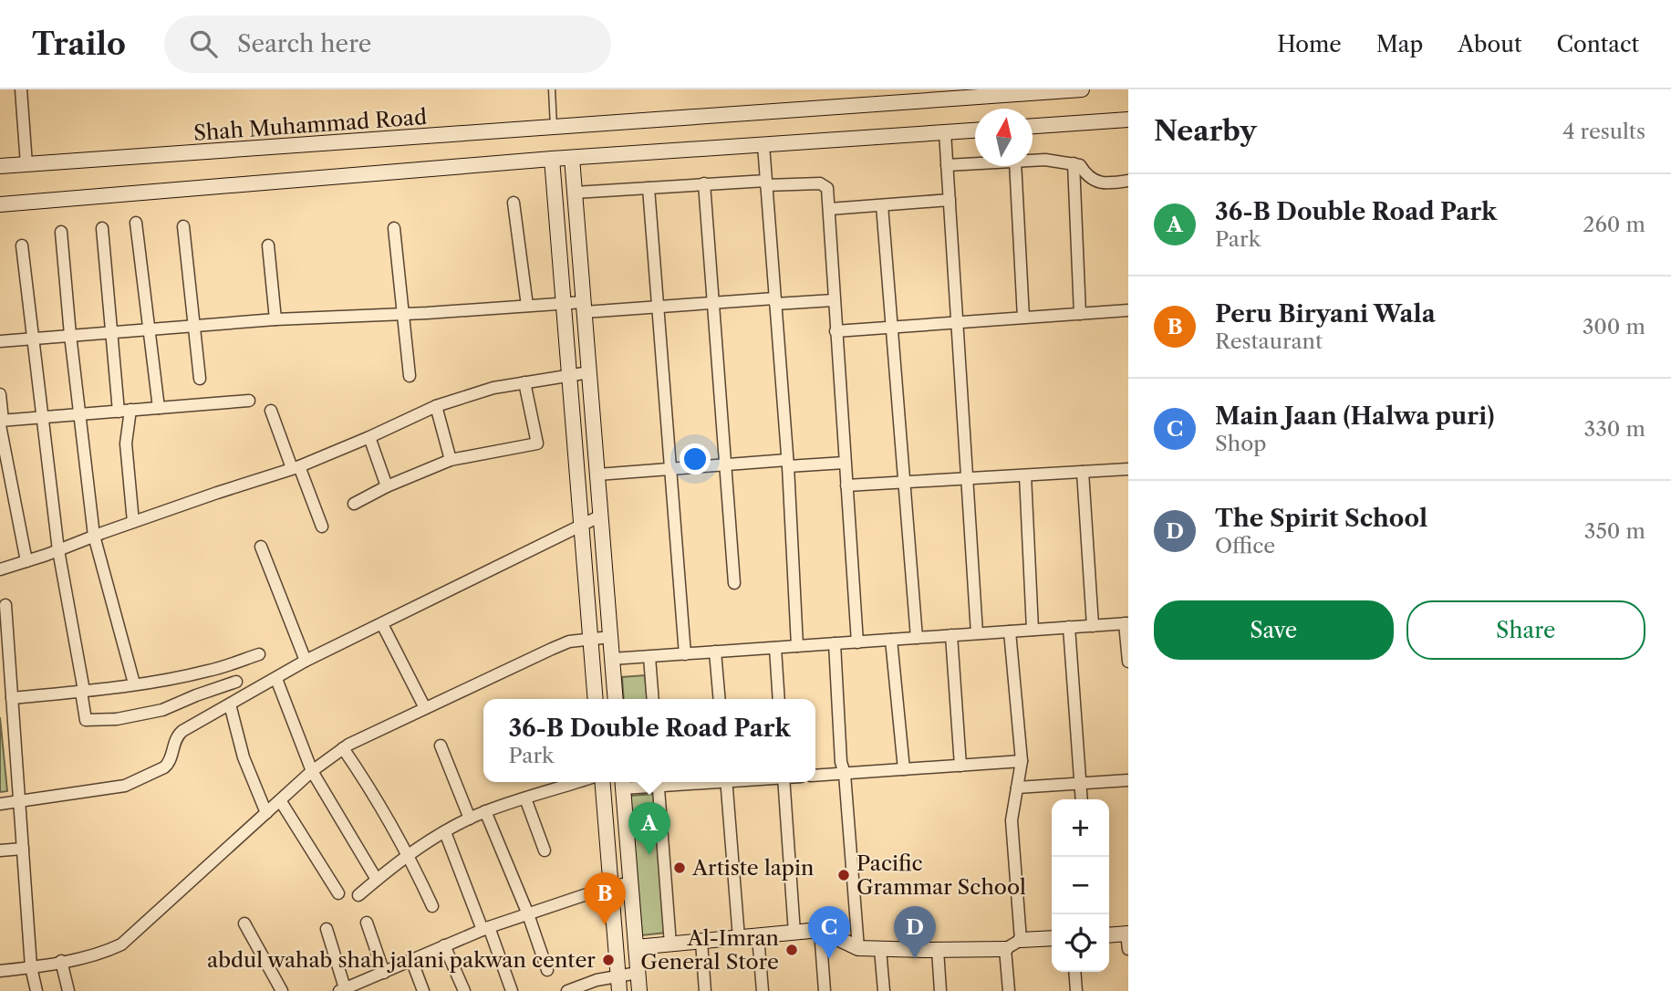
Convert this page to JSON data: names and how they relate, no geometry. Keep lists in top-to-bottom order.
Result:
{
  "streets": {
    "street": ["Shah Muhammad Road"]
  },
  "places": [
    "Artiste lapin",
    "Pacific Grammar School",
    "Al-Imran General Store",
    "abdul wahab shah jalani pakwan center"
  ],
  "north": "top",
  "page": {
    "header": "Trailo",
    "search": "Search here",
    "nav": [
      "Home",
      "Map",
      "About",
      "Contact"
    ],
    "heading": ["Nearby", "4 results"],
    "list": [
      {
        "mark": "A",
        "name": "36-B Double Road Park",
        "note": "Park",
        "value": "260 m"
      },
      {
        "mark": "B",
        "name": "Peru Biryani Wala",
        "note": "Restaurant",
        "value": "300 m"
      },
      {
        "mark": "C",
        "name": "Main Jaan (Halwa puri)",
        "note": "Shop",
        "value": "330 m"
      },
      {
        "mark": "D",
        "name": "The Spirit School",
        "note": "Office",
        "value": "350 m"
      }
    ],
    "buttons": ["Save", "Share"],
    "popup": ["36-B Double Road Park", "Park"],
    "map_buttons": ["+", "−"],
    "pins": [
      "A",
      "B",
      "C",
      "D"
    ]
  }
}
